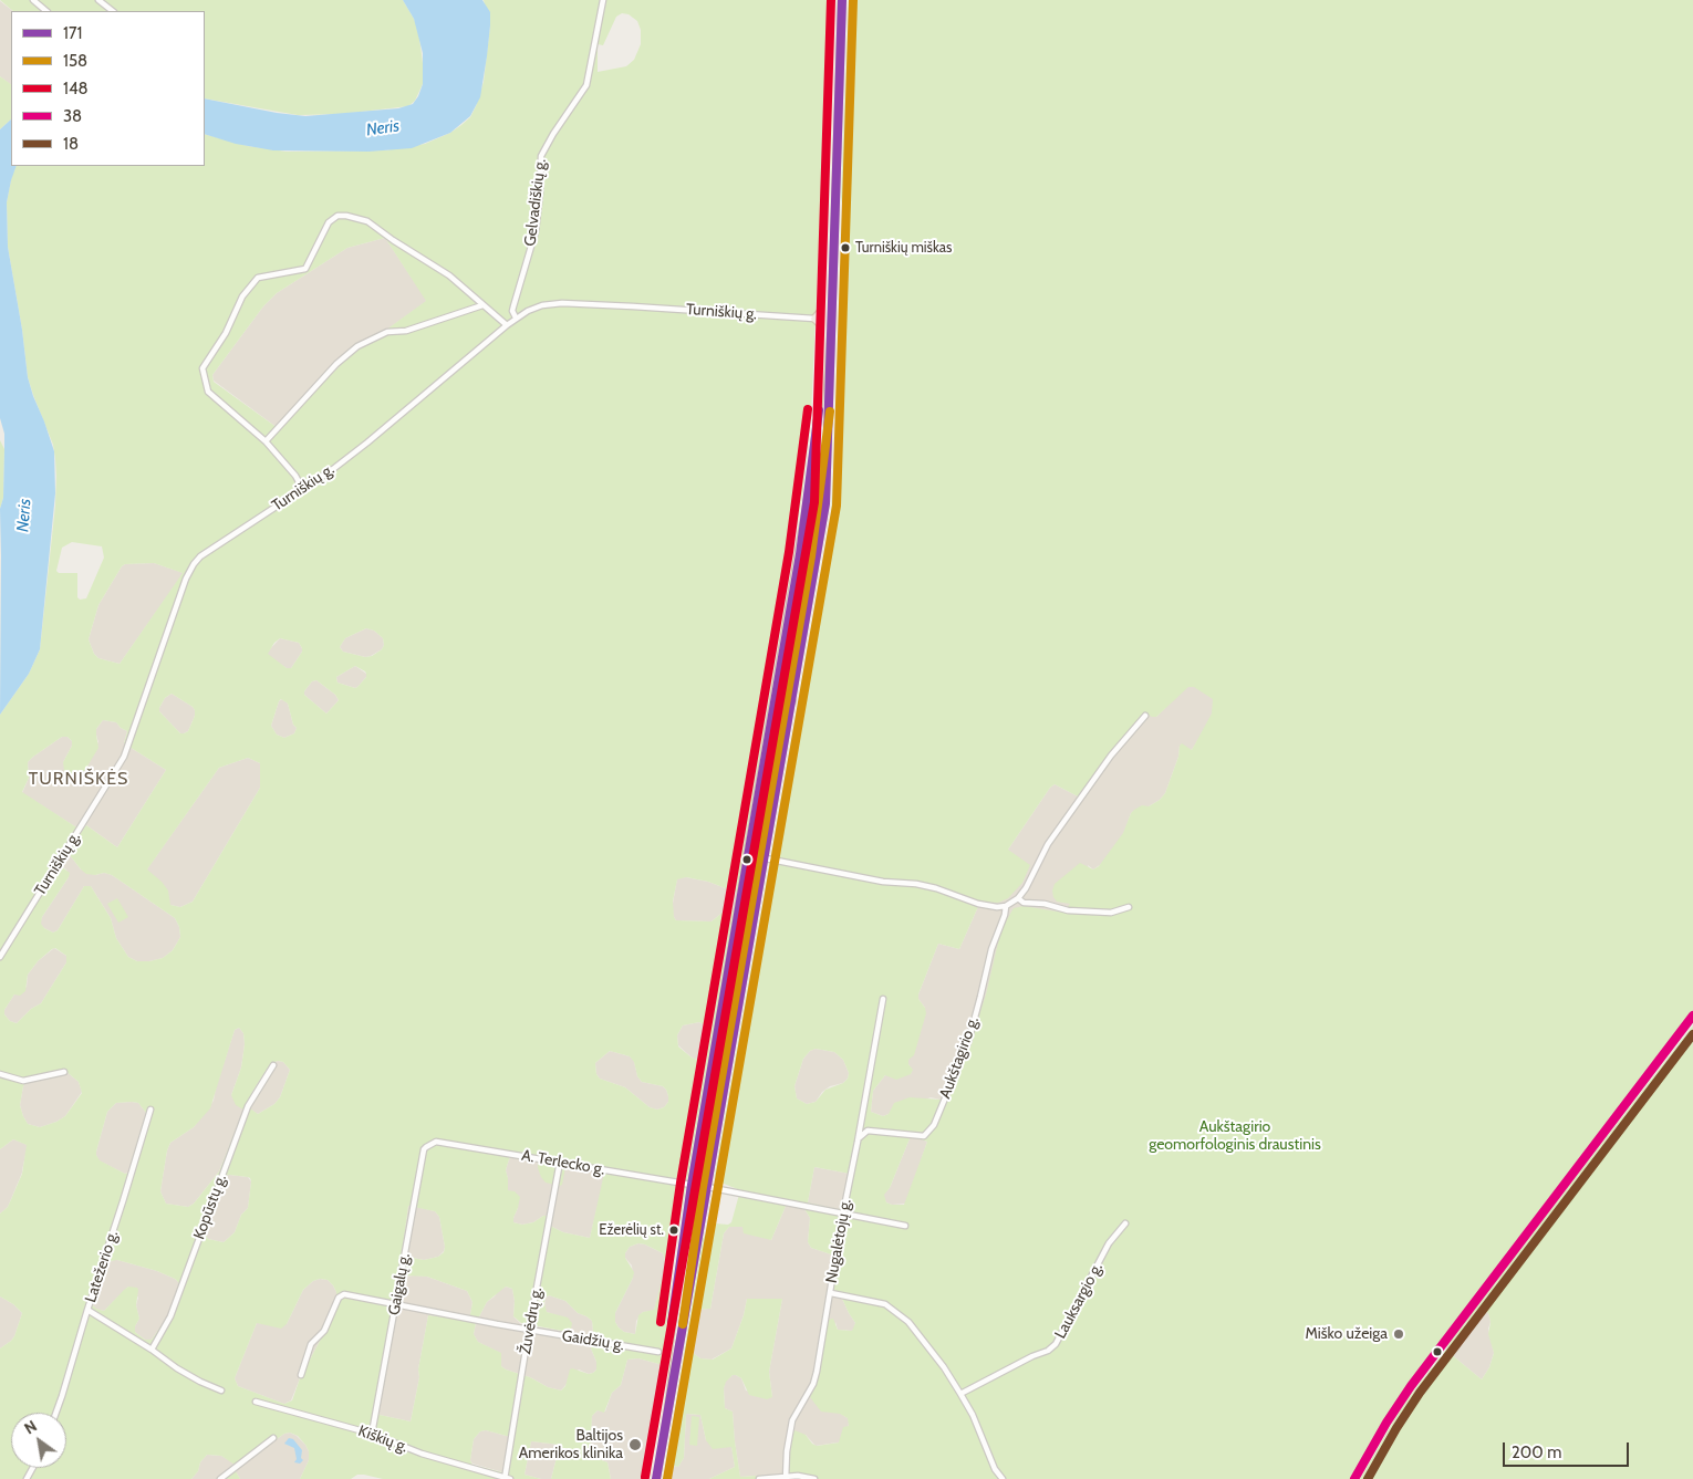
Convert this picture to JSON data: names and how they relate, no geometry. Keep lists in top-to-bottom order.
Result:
{
  "streets": {
    "street": [
      "Gelvadiškių g.",
      "Turniškių g.",
      "Aukštagirio g.",
      "A. Terlecko g.",
      "Kopūstų g.",
      "Nugalėtojų g.",
      "Latežerio g.",
      "Gaigalų g.",
      "Lauksargio g.",
      "Žuvėdrų g.",
      "Gaidžių g.",
      "Kiškių g."
    ]
  },
  "crossings": [
    ["Gelvadiškių g.", "Turniškių g."],
    ["Aukštagirio g.", "Nugalėtojų g."],
    ["A. Terlecko g.", "Gaigalų g."],
    ["A. Terlecko g.", "Žuvėdrų g."],
    ["Gaigalų g.", "Gaidžių g."],
    ["Gaigalų g.", "Kiškių g."],
    ["Žuvėdrų g.", "Gaidžių g."],
    ["Žuvėdrų g.", "Kiškių g."]
  ],
  "districts": ["TURNIŠKĖS"],
  "water": ["Neris"],
  "parks": ["Aukštagirio geomorfologinis draustinis"],
  "places": [
    "Turniškių miškas",
    "Ežerėlių st.",
    "Miško užeiga",
    "Baltijos Amerikos klinika"
  ],
  "lines": [
    "transit line 171",
    "transit line 158",
    "transit line 148",
    "transit line 38",
    "transit line 18"
  ],
  "legend": [
    "171",
    "158",
    "148",
    "38",
    "18"
  ],
  "scale_bar": "200 m",
  "north": "top left"
}
